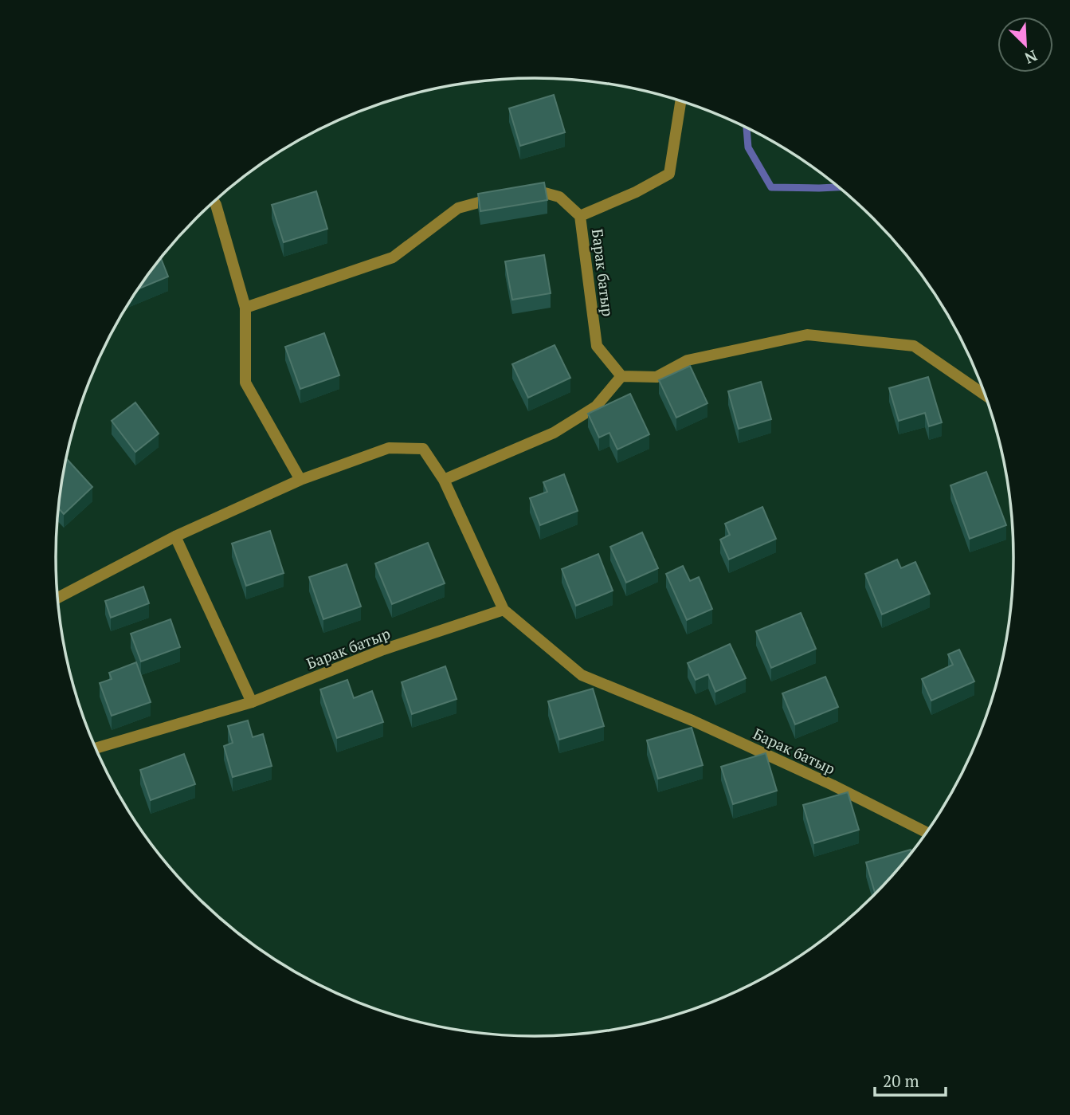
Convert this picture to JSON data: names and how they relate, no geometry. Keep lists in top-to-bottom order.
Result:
{
  "streets": {
    "street": ["Барак батыр"]
  },
  "scale_bar": "20 m",
  "north": "bottom right"
}
